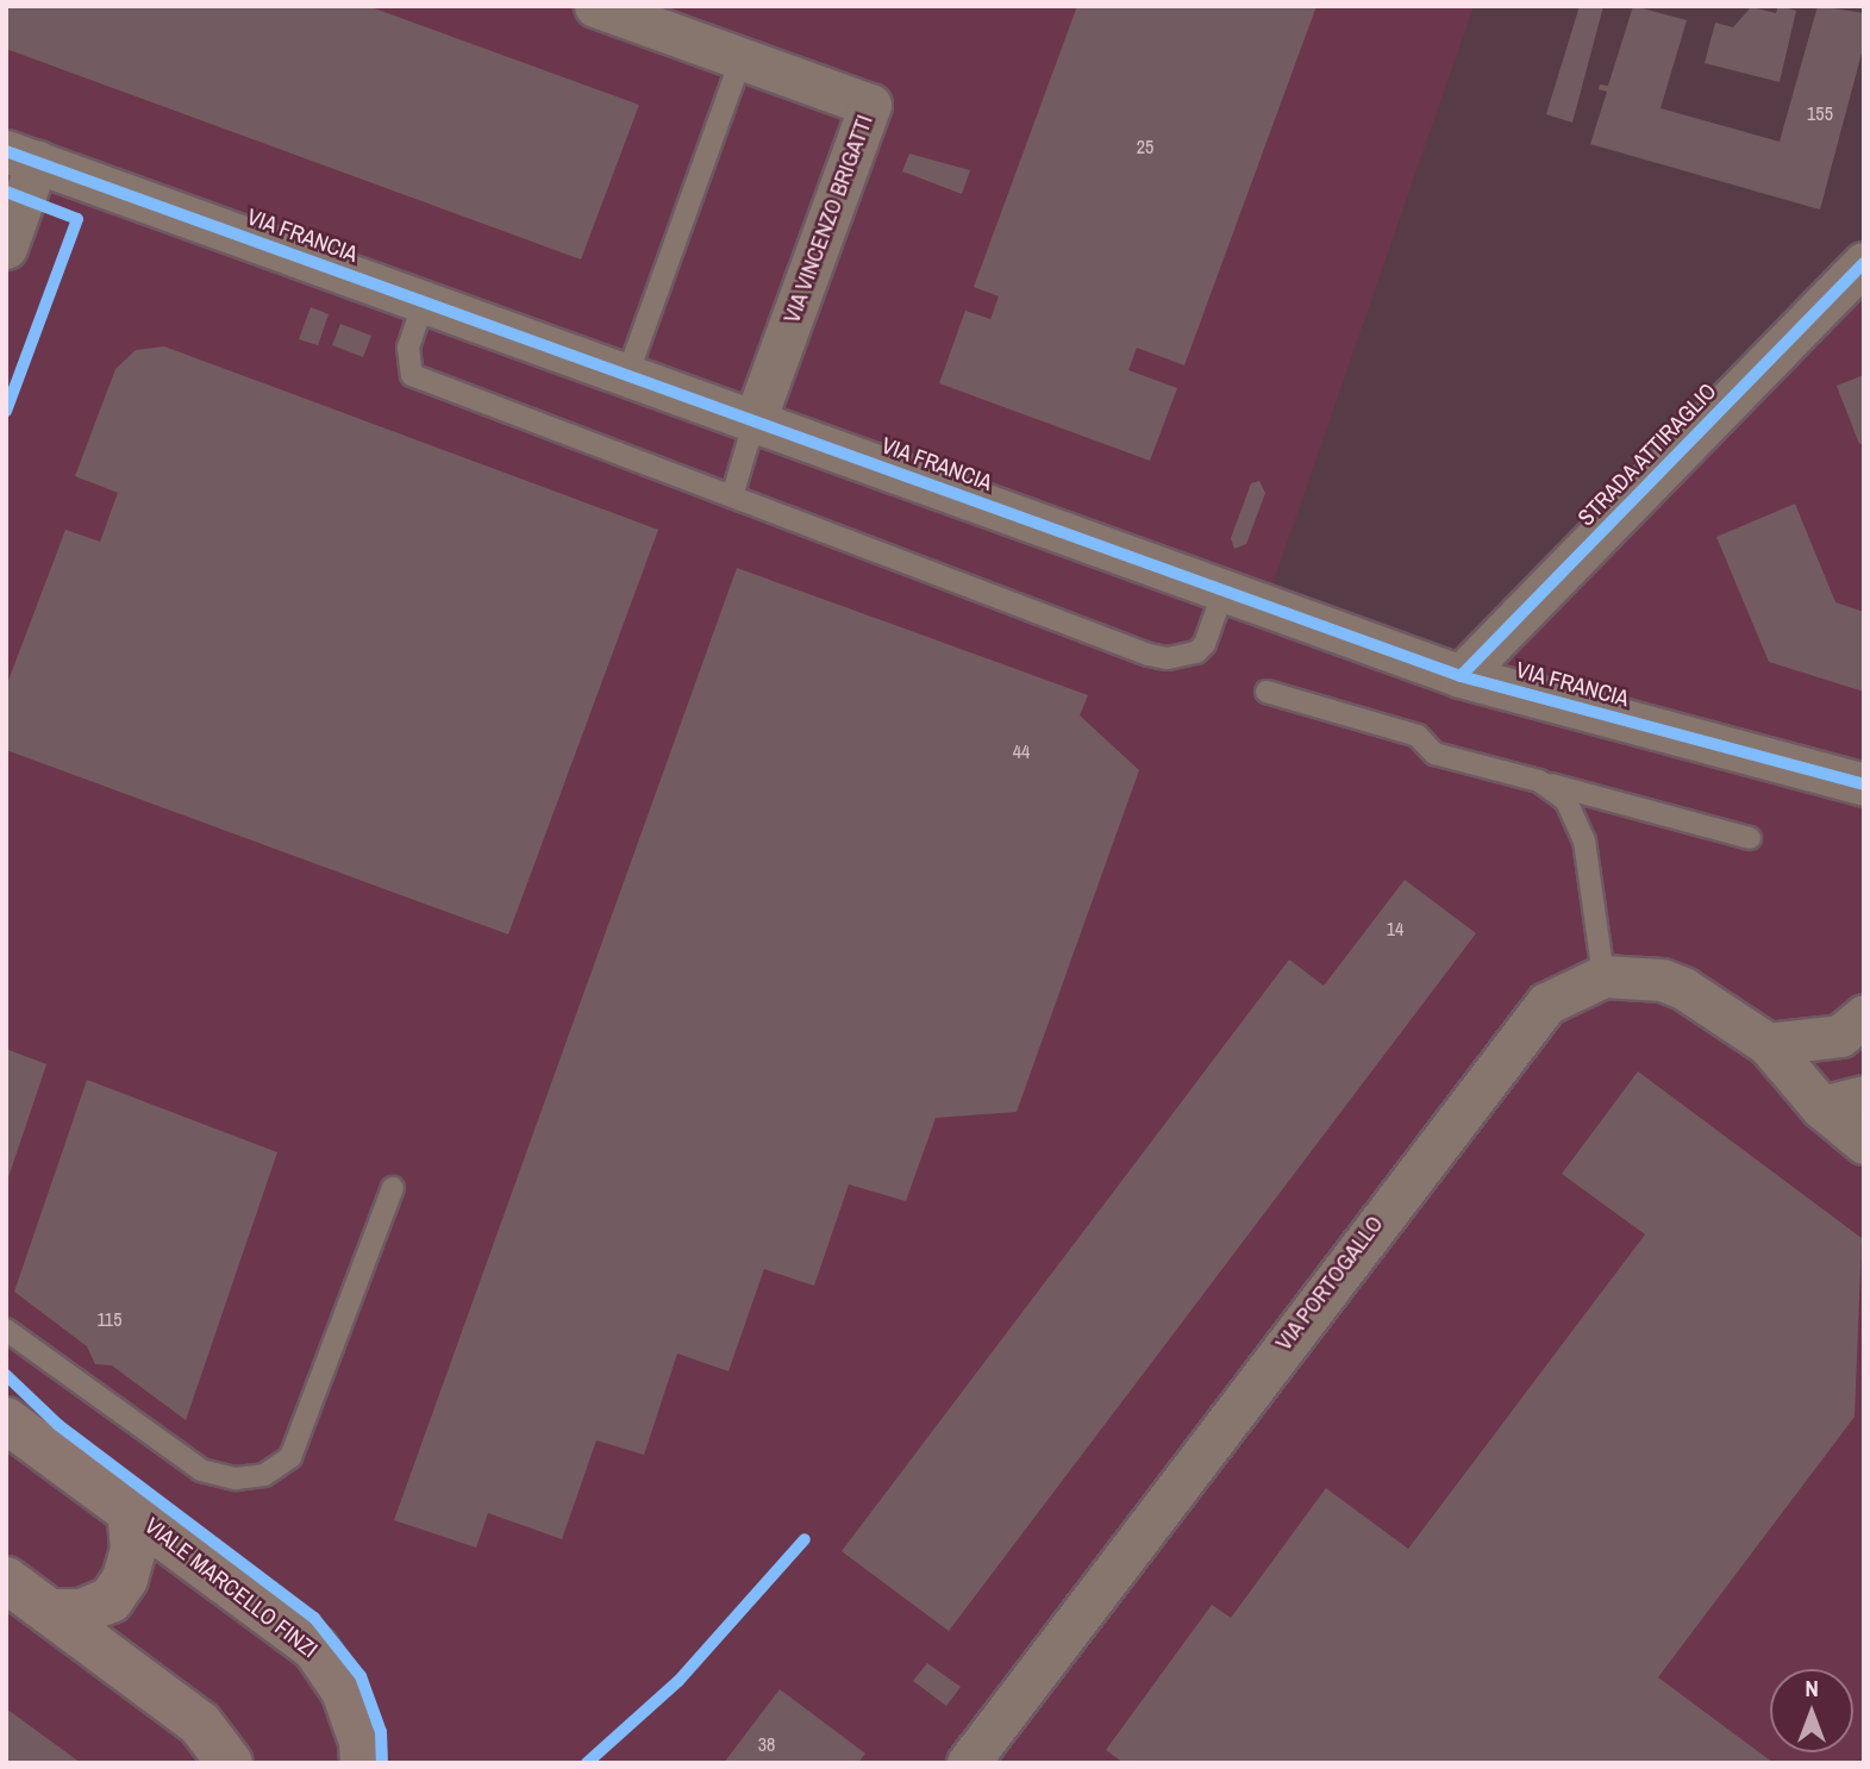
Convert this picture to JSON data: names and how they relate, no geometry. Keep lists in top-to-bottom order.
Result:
{
  "streets": {
    "street": [
      "VIA VINCENZO BRIGATTI",
      "VIA FRANCIA",
      "STRADA ATTIRAGLIO",
      "VIA PORTOGALLO",
      "VIALE MARCELLO FINZI"
    ]
  },
  "crossings": [
    ["VIA VINCENZO BRIGATTI", "VIA FRANCIA"],
    ["VIA FRANCIA", "STRADA ATTIRAGLIO"]
  ],
  "house_numbers": [
    "155",
    "25",
    "44",
    "14",
    "115",
    "38"
  ],
  "north": "top"
}
